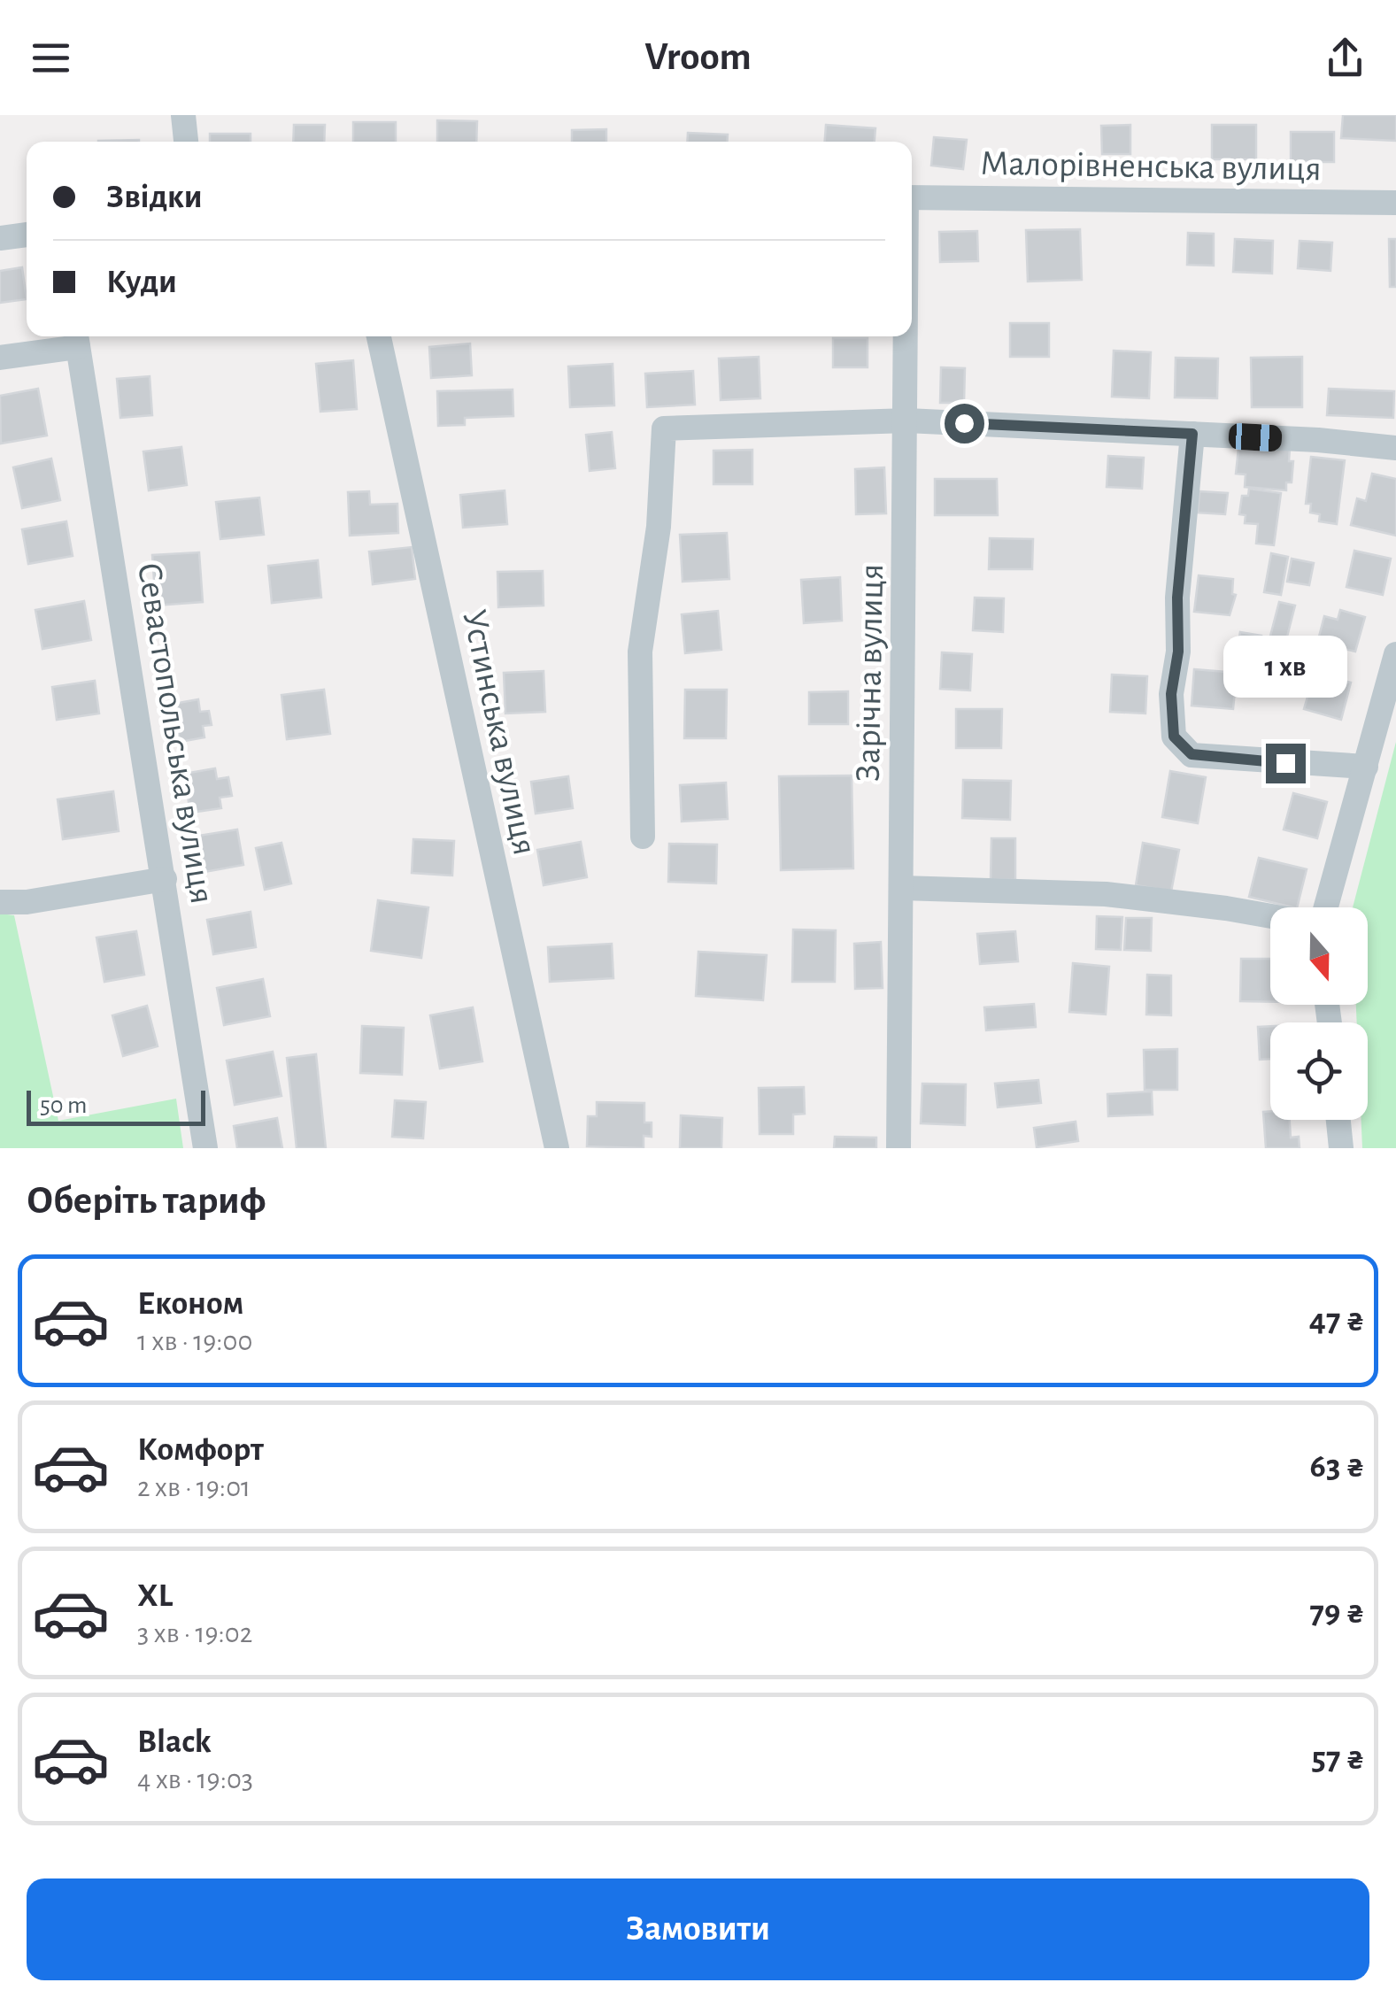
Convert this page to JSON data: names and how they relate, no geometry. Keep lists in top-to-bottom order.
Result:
{
  "streets": {
    "street": [
      "Малорівненська вулиця",
      "Зарічна вулиця",
      "Устинська вулиця",
      "Севастопольська вулиця"
    ]
  },
  "scale_bar": "50 m",
  "north": "bottom",
  "page": {
    "header": "Vroom",
    "banner": ["Звідки", "Куди"],
    "bubble": "1 хв",
    "scale": "50 m",
    "heading": "Оберіть тариф",
    "list": [
      {
        "name": "Економ",
        "note": "1 хв · 19:00",
        "value": "47 ₴"
      },
      {
        "name": "Комфорт",
        "note": "2 хв · 19:01",
        "value": "63 ₴"
      },
      {
        "name": "XL",
        "note": "3 хв · 19:02",
        "value": "79 ₴"
      },
      {
        "name": "Black",
        "note": "4 хв · 19:03",
        "value": "57 ₴"
      }
    ],
    "buttons": "Замовити"
  }
}
